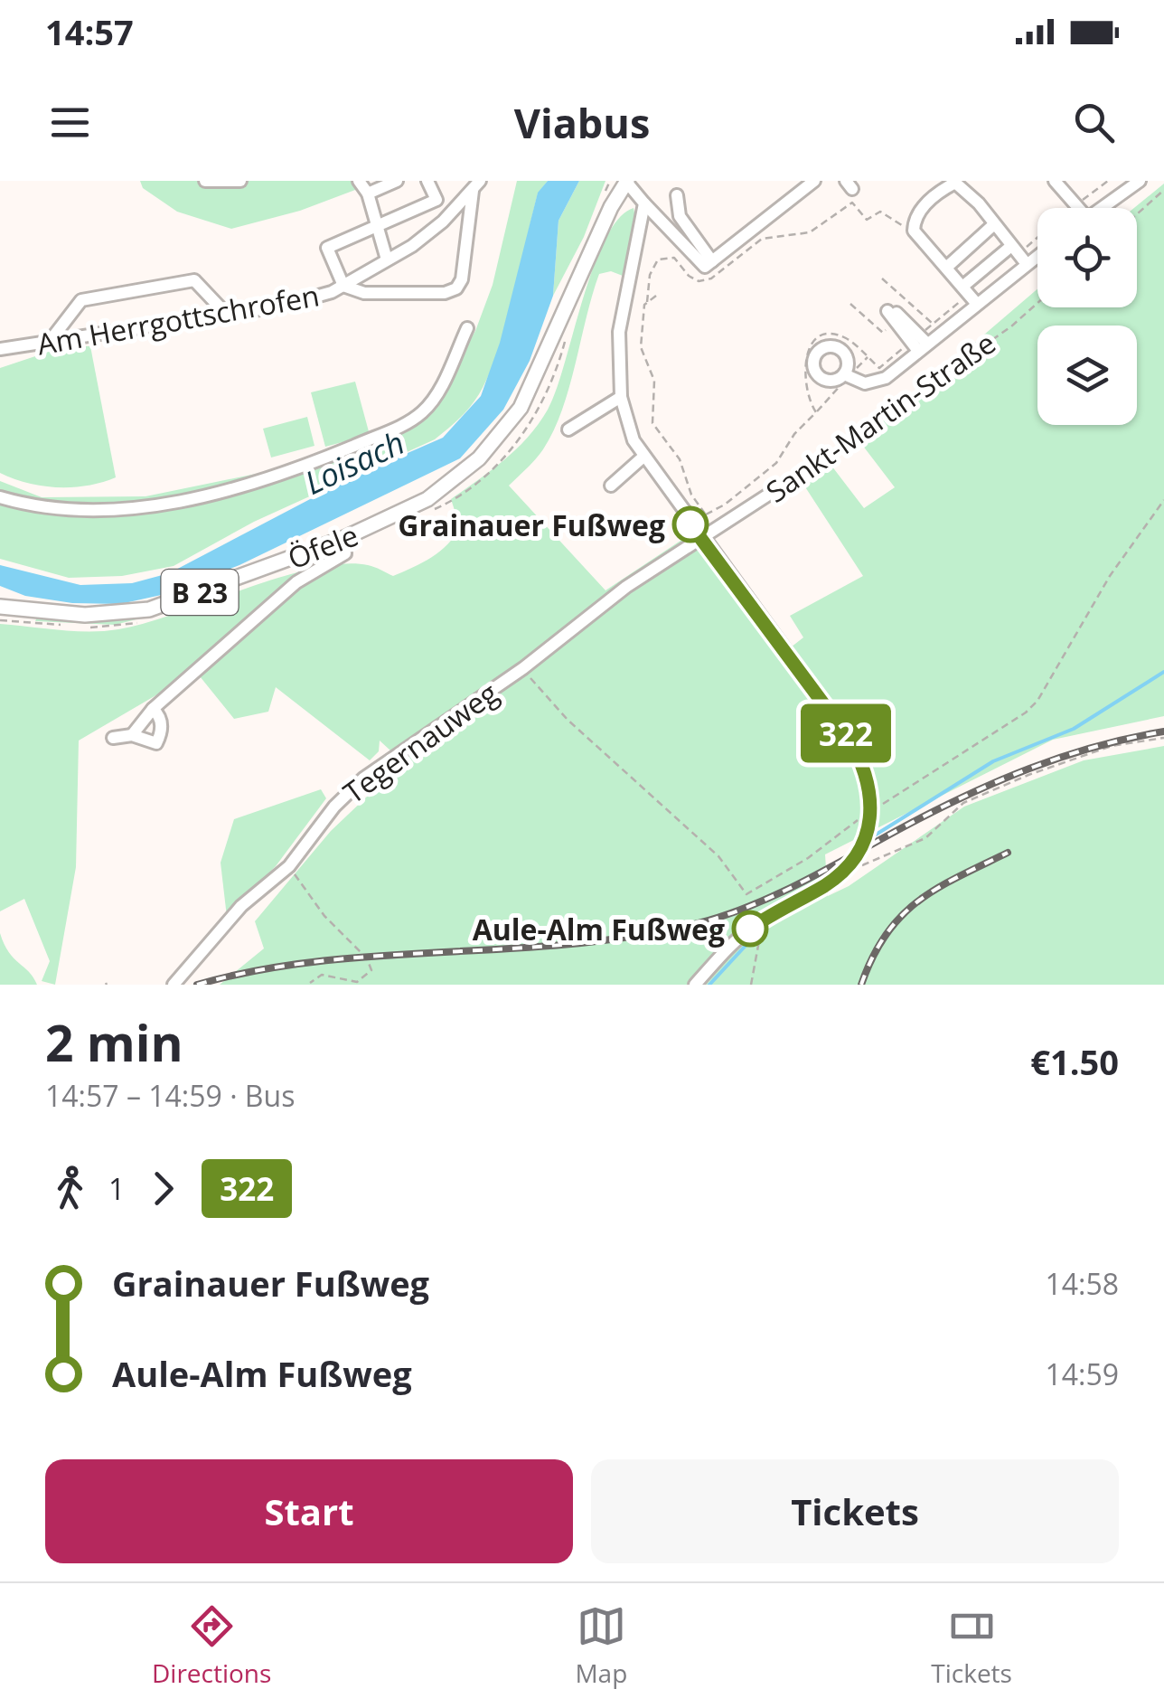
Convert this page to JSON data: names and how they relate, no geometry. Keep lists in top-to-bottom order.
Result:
{
  "streets": {
    "main road": ["Öfele", "B 23"],
    "street": ["Am Herrgottschrofen", "Sankt-Martin-Straße", "Tegernauweg"]
  },
  "crossings": [
    ["Sankt-Martin-Straße", "Tegernauweg"]
  ],
  "water": ["Loisach"],
  "places": ["Grainauer Fußweg", "Aule-Alm Fußweg"],
  "lines": ["bus line 322"],
  "page": {
    "status": "14:57",
    "header": "Viabus",
    "on_map": "322",
    "heading": ["2 min", "14:57 – 14:59 · Bus", "€1.50"],
    "legs": ["1", "322"],
    "list": [
      {
        "name": "Grainauer Fußweg",
        "value": "14:58"
      },
      {
        "name": "Aule-Alm Fußweg",
        "value": "14:59"
      }
    ],
    "buttons": ["Start", "Tickets"],
    "tabs": ["Directions", "Map", "Tickets"]
  }
}
